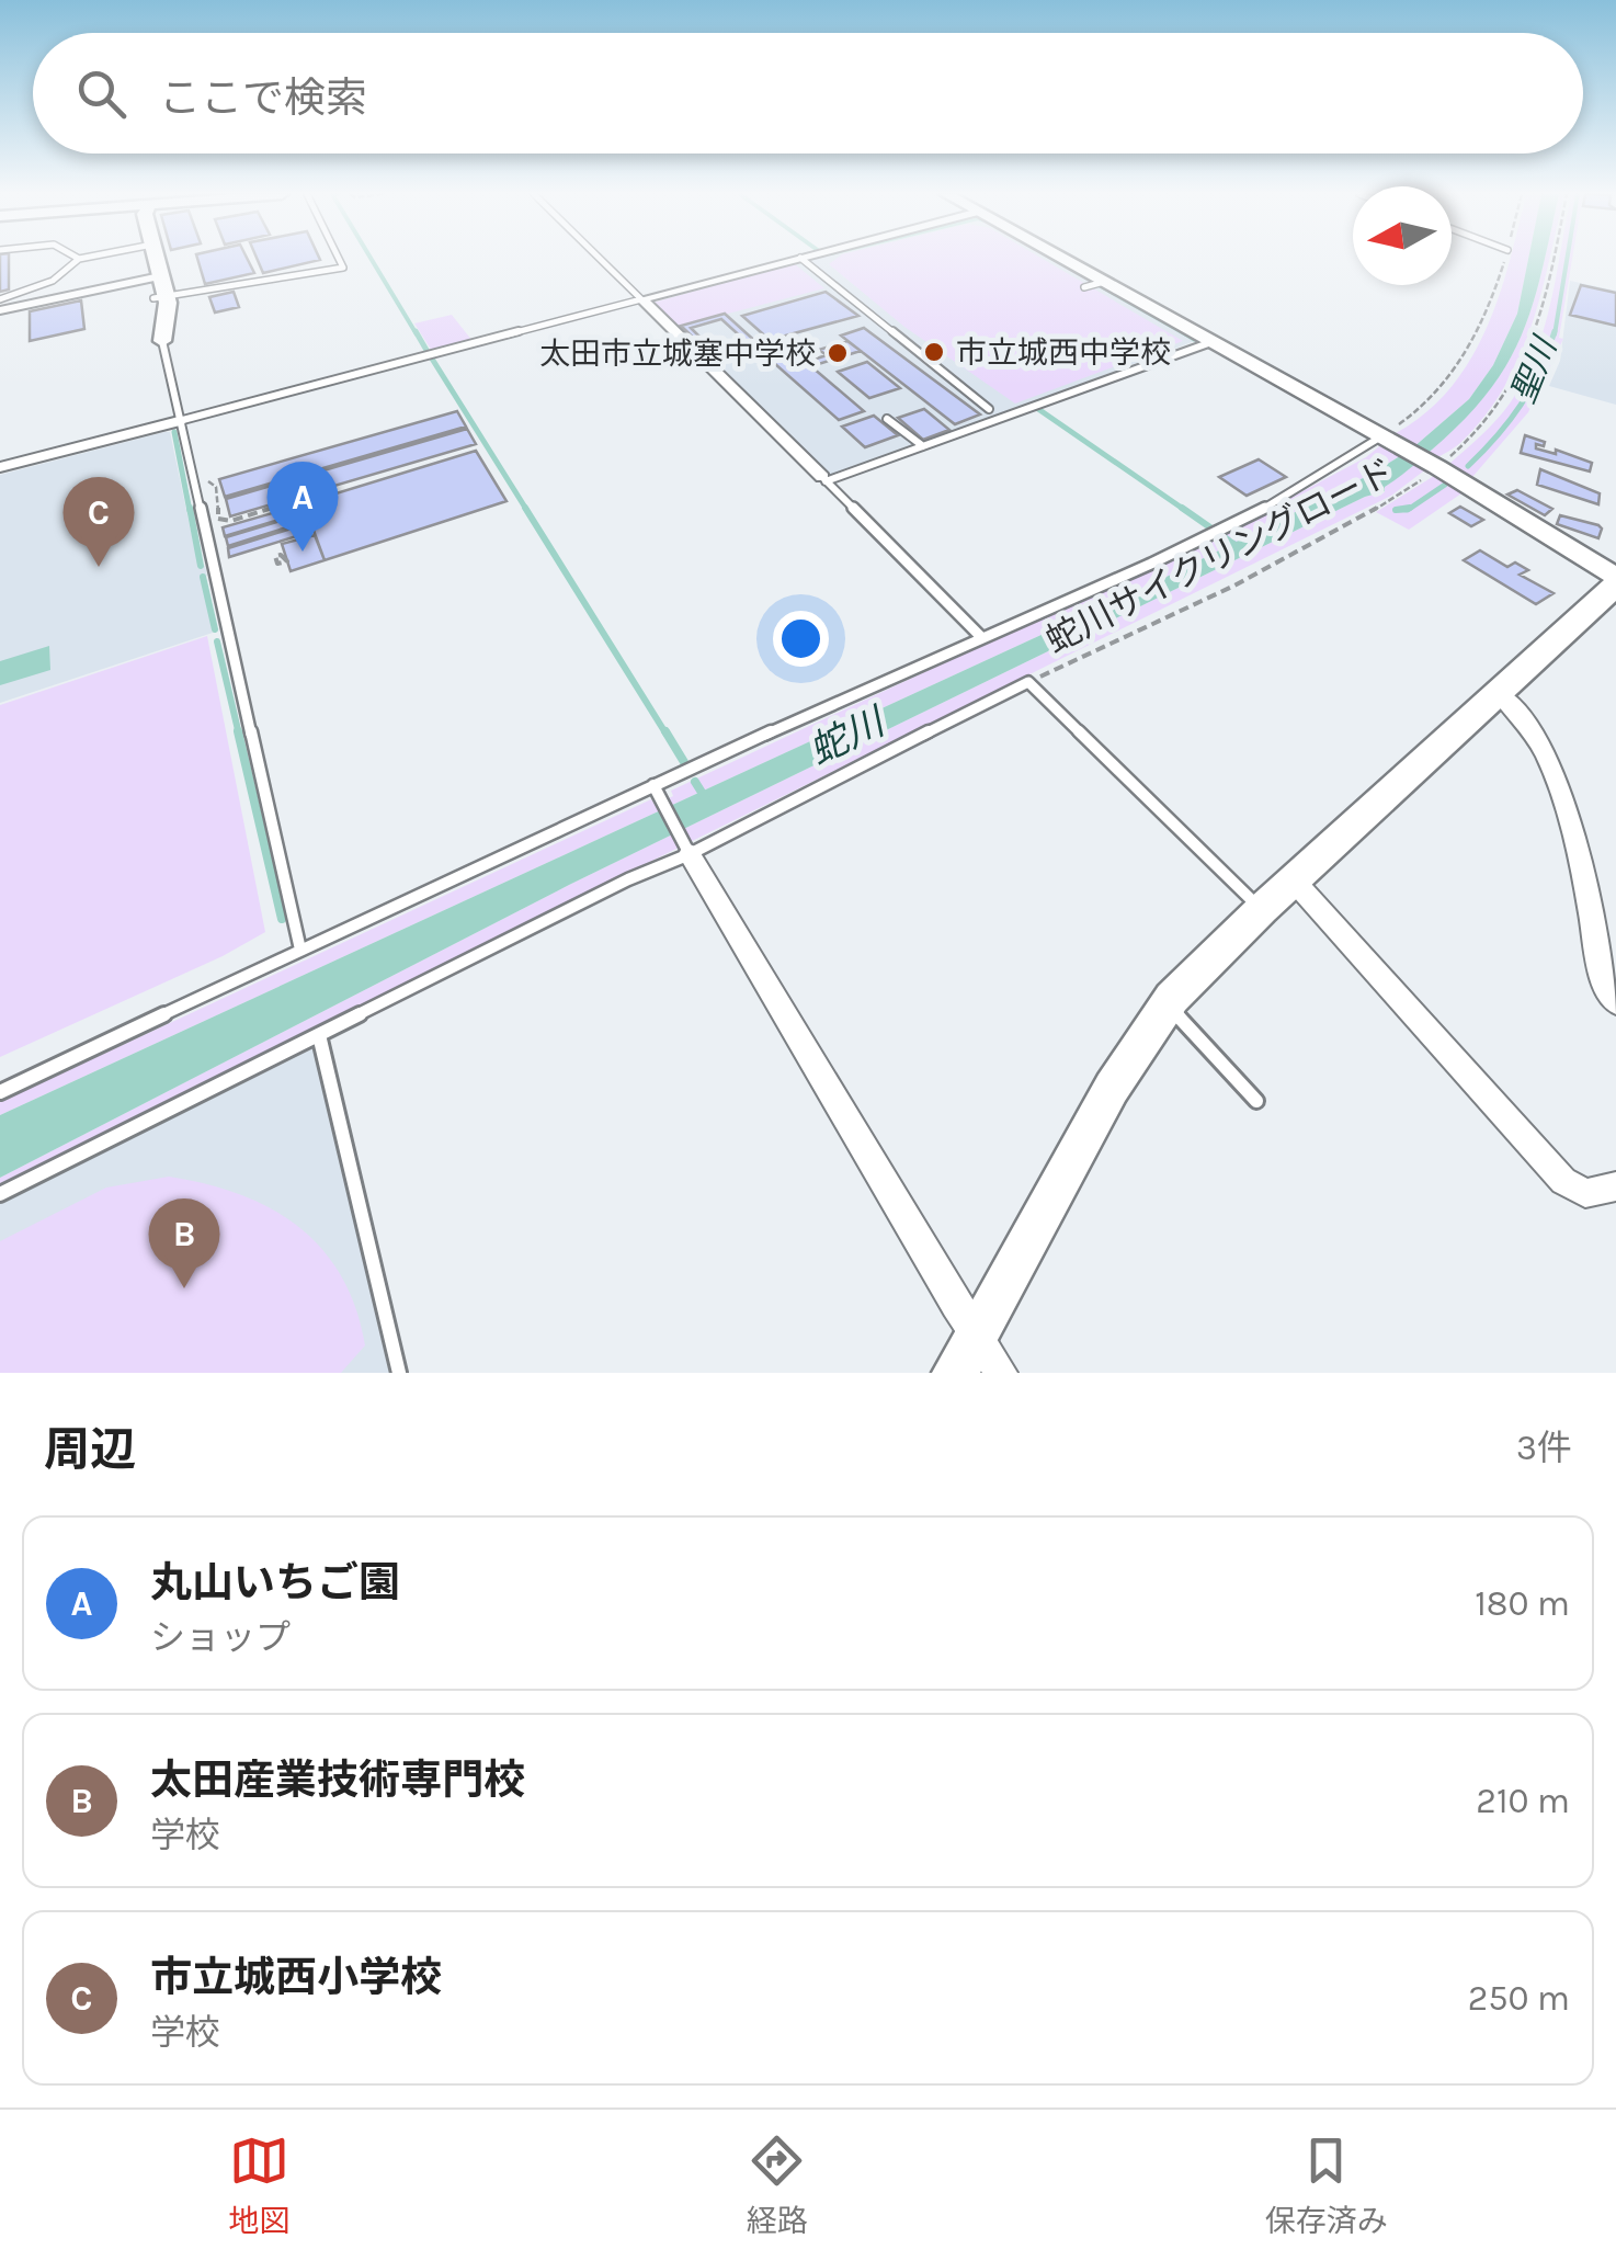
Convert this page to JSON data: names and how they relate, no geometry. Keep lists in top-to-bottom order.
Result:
{
  "streets": {
    "path": ["蛇川サイクリングロード"]
  },
  "water": ["聖川", "蛇川"],
  "places": ["市立城西中学校", "太田市立城塞中学校"],
  "north": "left",
  "page": {
    "search": "ここで検索",
    "pins": ["A", "C", "B"],
    "heading": ["周辺", "3件"],
    "list": [
      {
        "mark": "A",
        "name": "丸山いちご園",
        "note": "ショップ",
        "value": "180 m"
      },
      {
        "mark": "B",
        "name": "太田産業技術専門校",
        "note": "学校",
        "value": "210 m"
      },
      {
        "mark": "C",
        "name": "市立城西小学校",
        "note": "学校",
        "value": "250 m"
      }
    ],
    "nav": ["地図", "経路", "保存済み"]
  }
}
